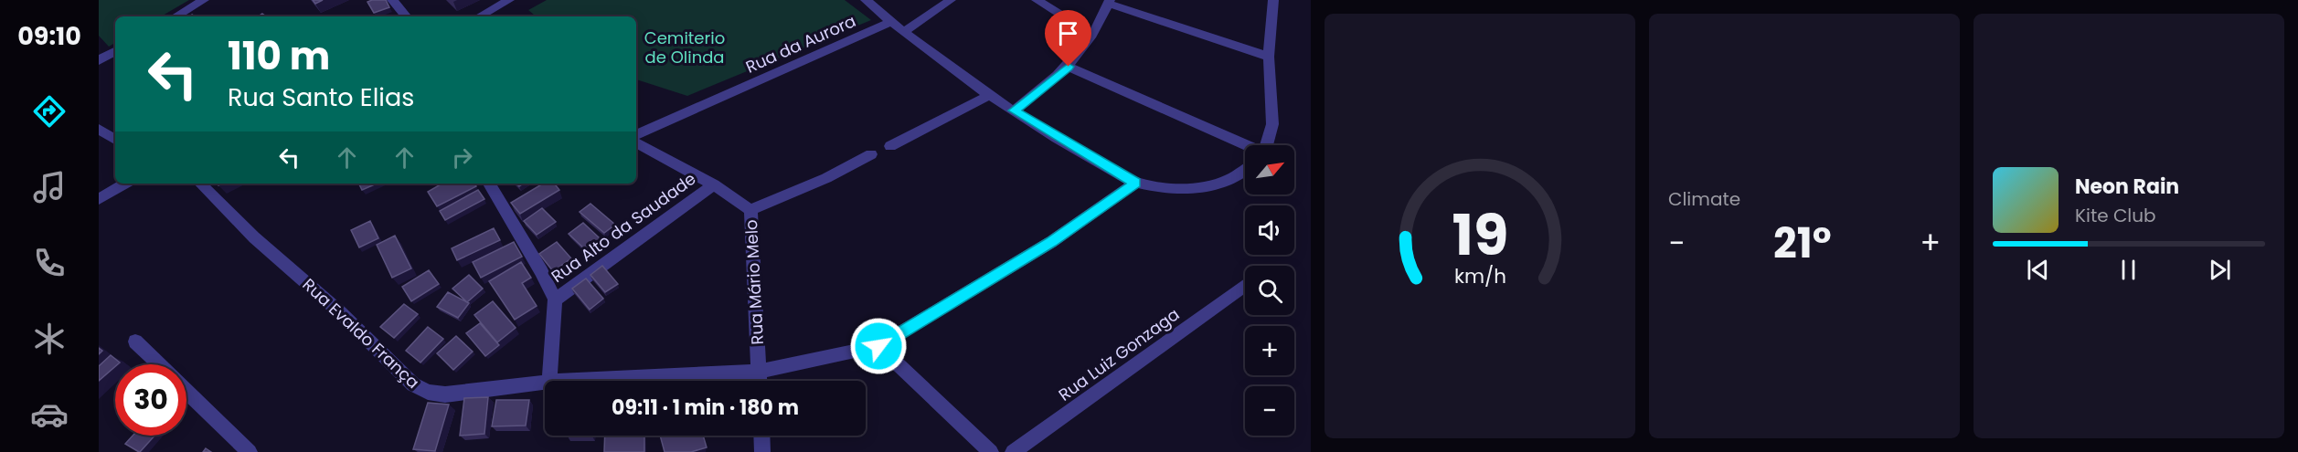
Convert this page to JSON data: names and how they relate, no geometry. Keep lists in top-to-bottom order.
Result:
{
  "streets": {
    "street": [
      "Rua da Aurora",
      "Rua Alto da Saudade",
      "Rua Mário Melo",
      "Rua Evaldo França",
      "Rua Luiz Gonzaga"
    ]
  },
  "crossings": [
    ["Rua Alto da Saudade", "Rua Mário Melo"],
    ["Rua Mário Melo", "Rua Evaldo França"]
  ],
  "parks": ["Cemiterio de Olinda"],
  "north": "top right",
  "page": {
    "tabs": "09:10",
    "tile": "Climate",
    "turn": ["110 m", "Rua Santo Elias"],
    "map_buttons": ["+", "−"],
    "song": ["Neon Rain", "Kite Club"],
    "heat": ["−", "21°", "+"],
    "limit": "30",
    "trip": "09:11 · 1 min · 180 m",
    "gauge": ["19", "km/h"]
  }
}
